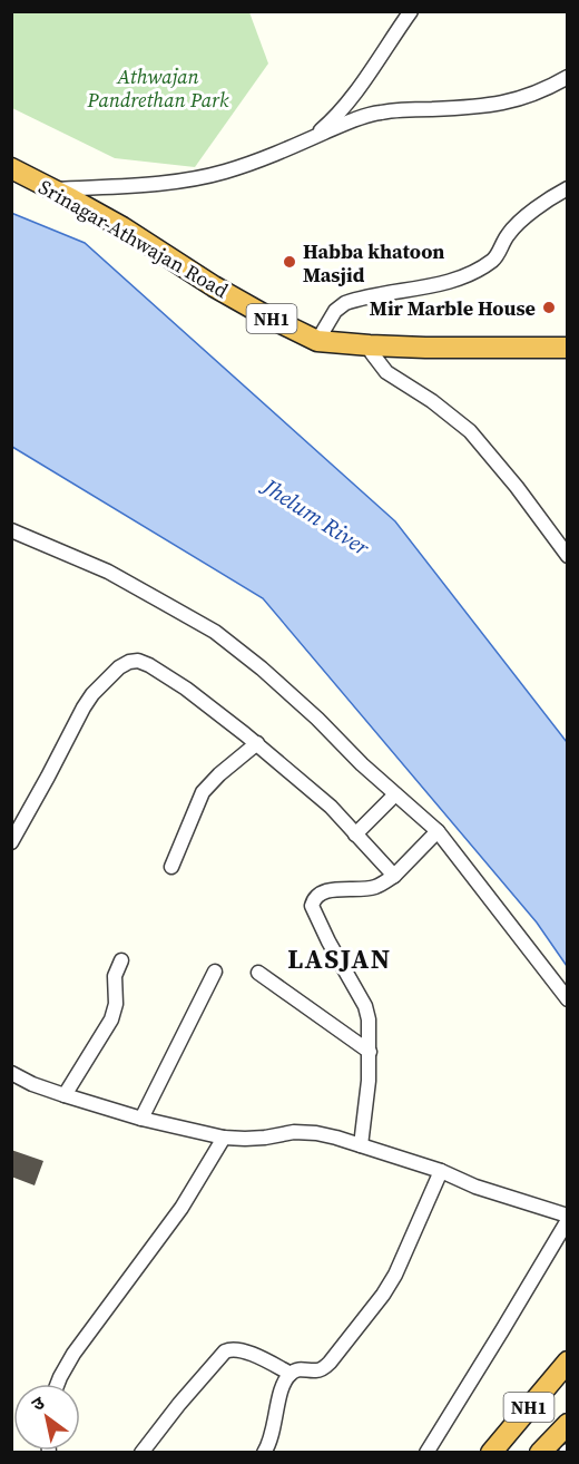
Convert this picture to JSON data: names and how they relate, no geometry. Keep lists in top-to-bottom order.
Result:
{
  "streets": {
    "highway": ["Srinagar-Athwajan Road", "NH1"]
  },
  "districts": ["LASJAN"],
  "water": ["Jhelum River"],
  "parks": ["Athwajan Pandrethan Park"],
  "places": ["Habba khatoon Masjid", "Mir Marble House"],
  "north": "top left"
}
